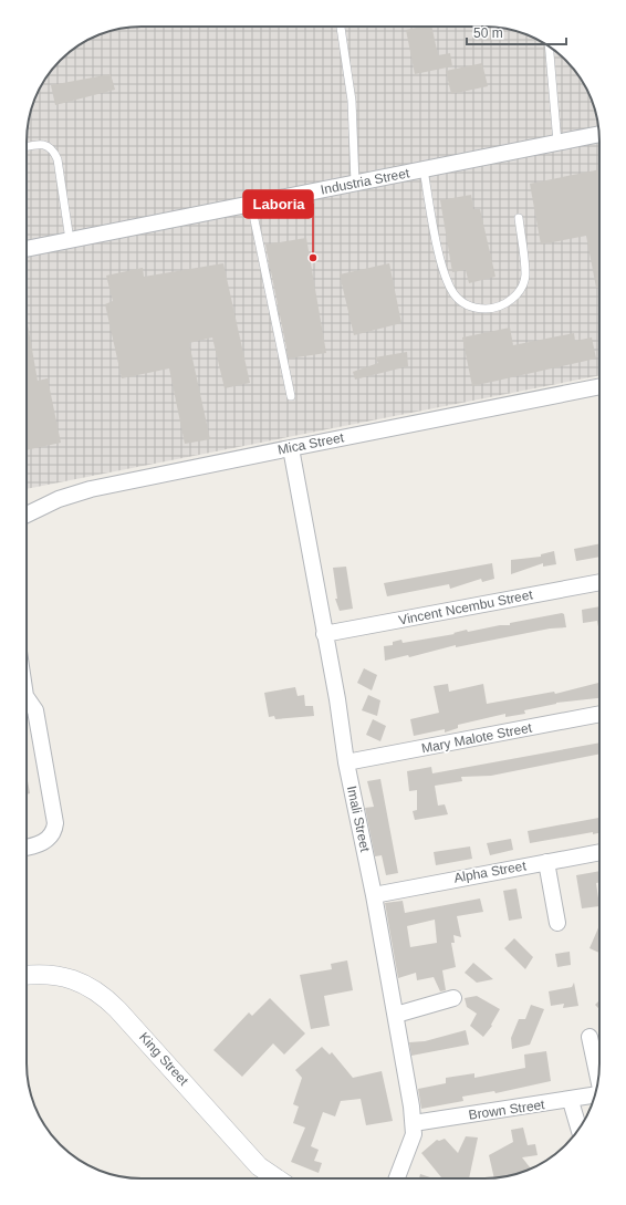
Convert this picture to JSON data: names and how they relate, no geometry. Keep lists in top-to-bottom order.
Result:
{
  "streets": {
    "street": [
      "Industria Street",
      "Mica Street",
      "Vincent Ncembu Street",
      "Mary Malote Street",
      "Imali Street",
      "Alpha Street",
      "King Street",
      "Brown Street"
    ]
  },
  "crossings": [
    ["Mica Street", "Imali Street"],
    ["Vincent Ncembu Street", "Imali Street"],
    ["Mary Malote Street", "Imali Street"],
    ["Imali Street", "Alpha Street"],
    ["Imali Street", "Brown Street"]
  ],
  "places": ["Laboria"],
  "scale_bar": "50 m"
}
